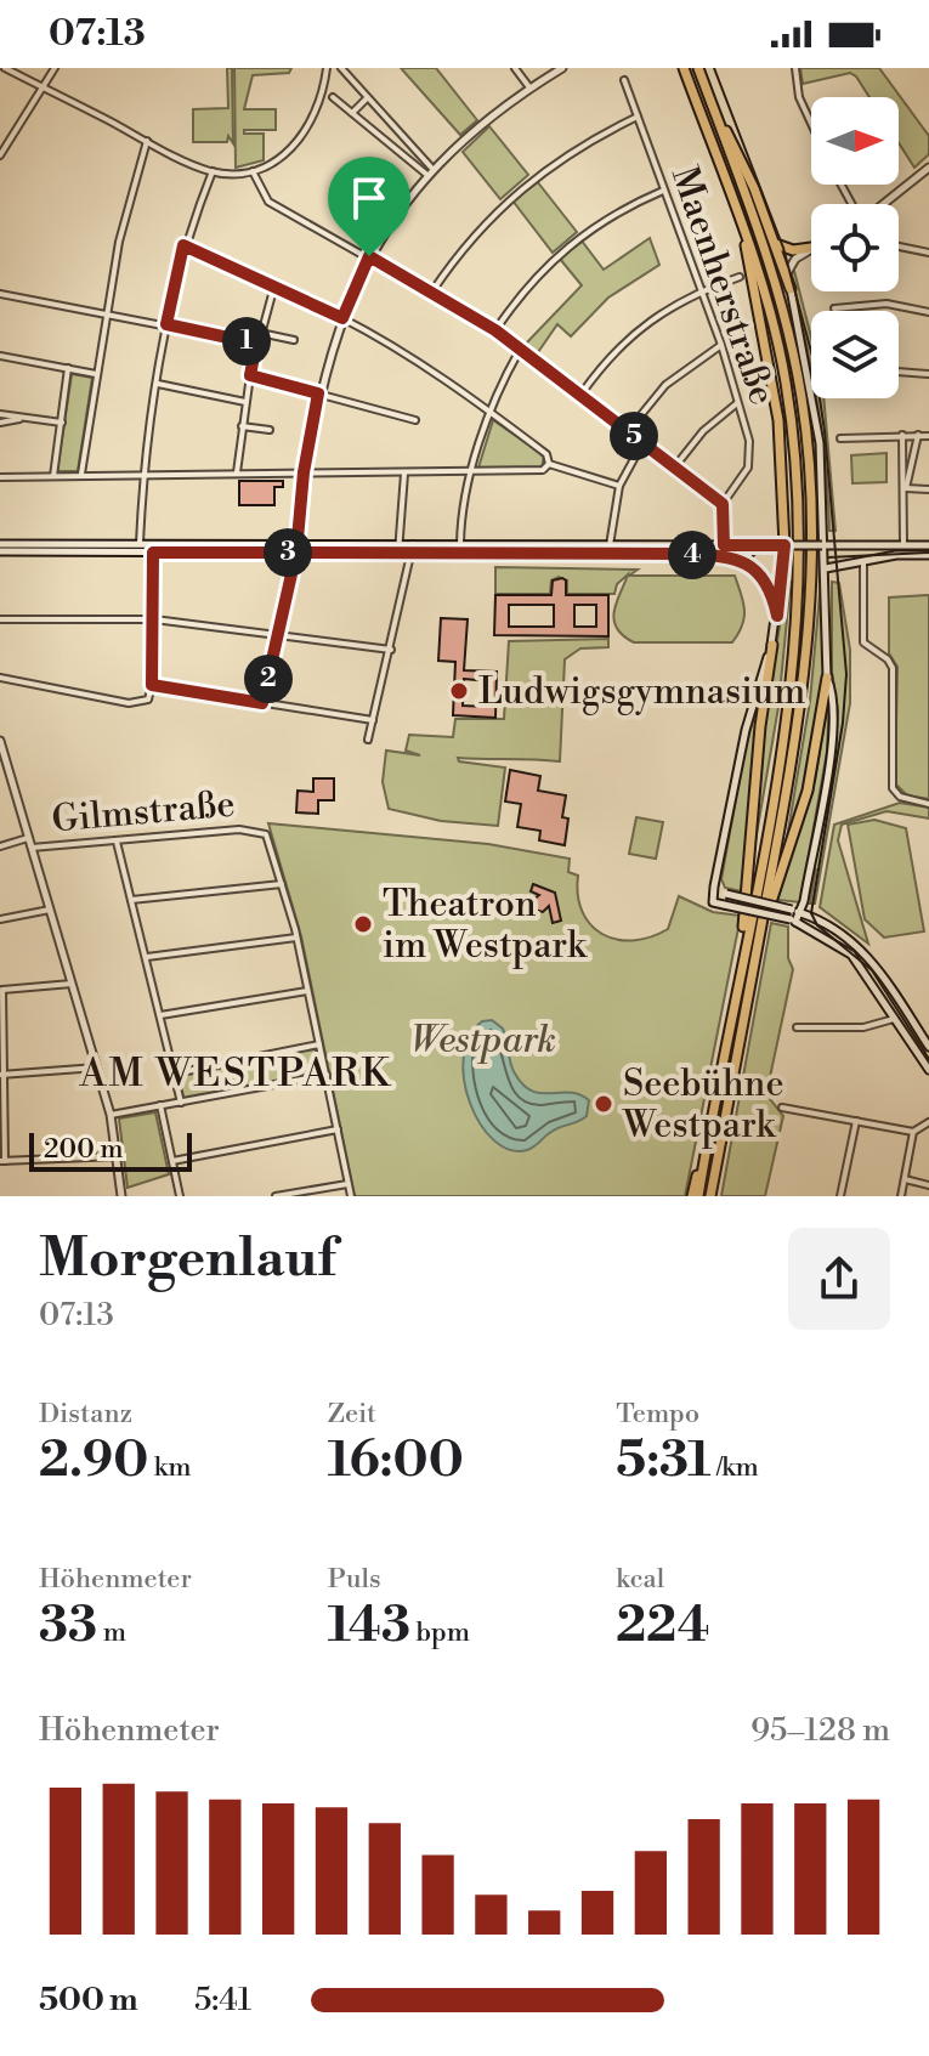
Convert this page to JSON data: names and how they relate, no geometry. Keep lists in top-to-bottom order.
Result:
{
  "streets": {
    "street": ["Maenherstraße", "Gilmstraße"]
  },
  "districts": ["AM WESTPARK"],
  "parks": ["Westpark"],
  "places": ["Ludwigsgymnasium", "Theatron im Westpark", "Seebühne Westpark"],
  "scale_bar": "200 m",
  "north": "right",
  "page": {
    "status": "07:13",
    "pins": [
      "1",
      "5",
      "3",
      "4",
      "2"
    ],
    "scale": "200 m",
    "heading": ["Morgenlauf", "07:13"],
    "stats": [
      ["Distanz", "2.90 km"],
      ["Zeit", "16:00"],
      ["Tempo", "5:31 /km"],
      ["Höhenmeter", "33 m"],
      ["Puls", "143 bpm"],
      ["kcal", "224"]
    ],
    "chart": ["Höhenmeter", "95–128 m"],
    "list": [
      {
        "name": "500 m",
        "note": "5:41"
      }
    ]
  }
}
